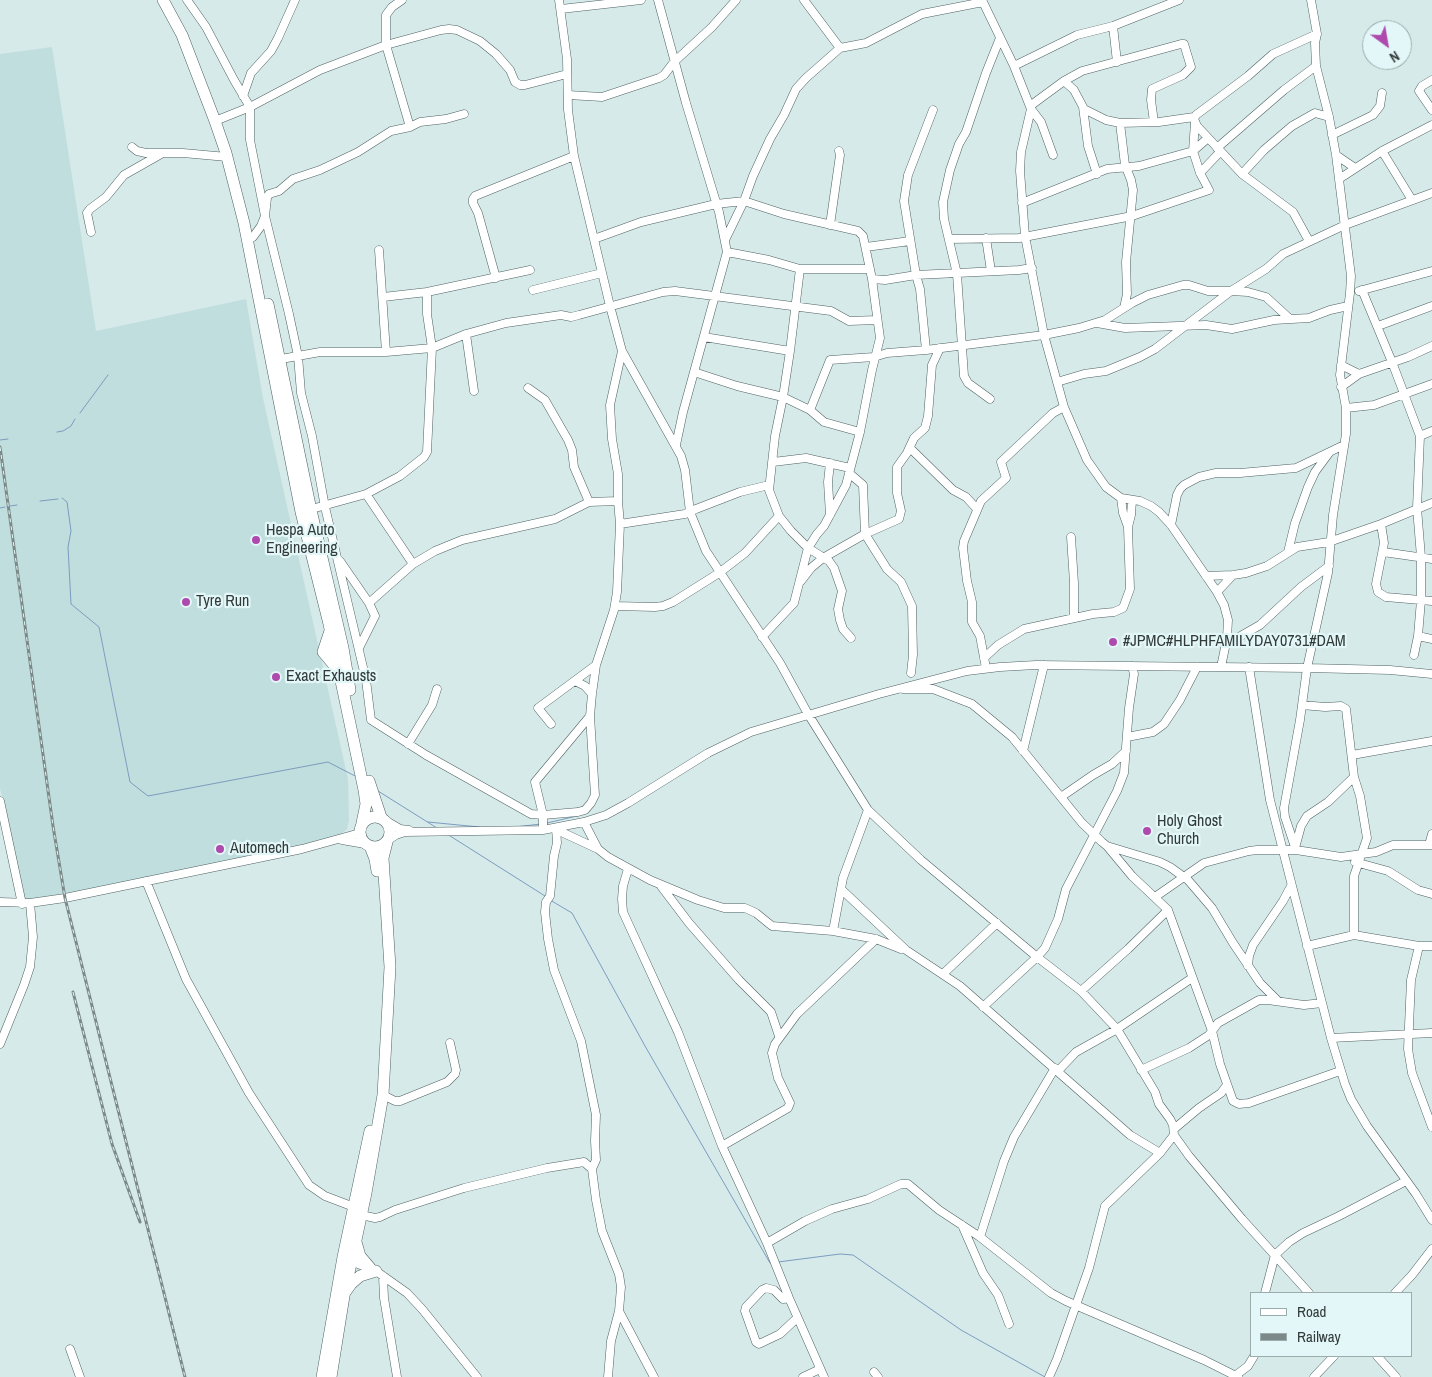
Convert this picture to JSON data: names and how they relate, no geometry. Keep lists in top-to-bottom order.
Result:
{
  "places": [
    "Hespa Auto Engineering",
    "Tyre Run",
    "#JPMC#HLPHFAMILYDAY0731#DAM",
    "Exact Exhausts",
    "Holy Ghost Church",
    "Automech"
  ],
  "legend": ["Road", "Railway"],
  "north": "bottom right"
}
